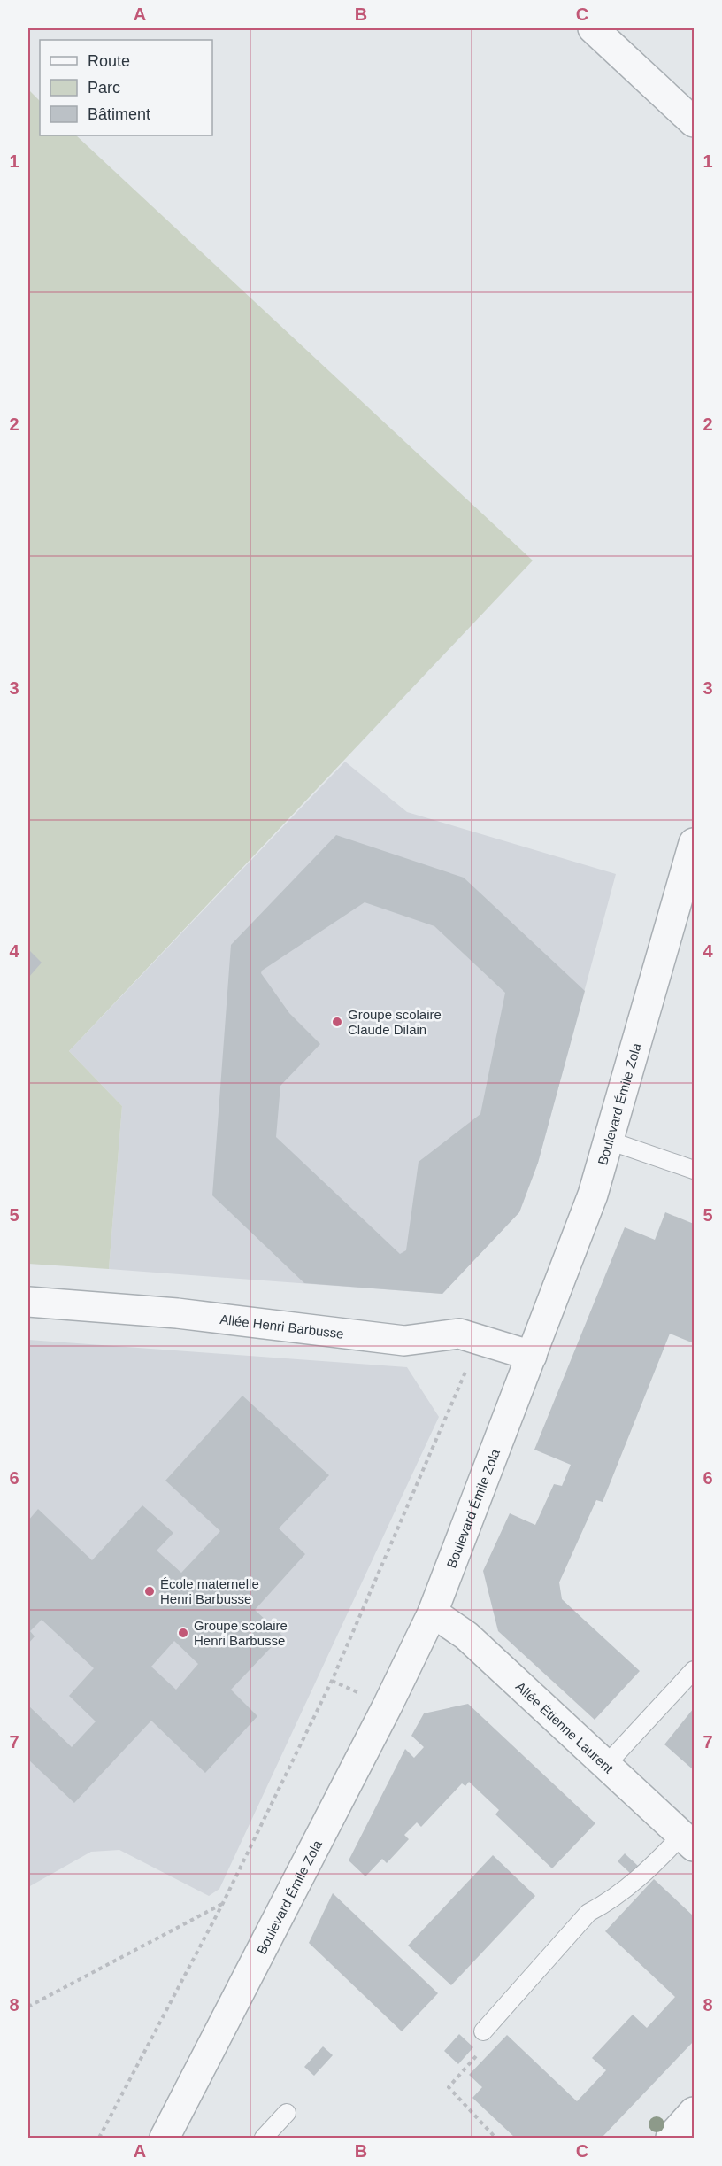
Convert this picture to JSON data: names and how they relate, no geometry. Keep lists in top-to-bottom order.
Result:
{
  "streets": {
    "street": ["Boulevard Émile Zola", "Allée Henri Barbusse", "Allée Étienne Laurent"]
  },
  "crossings": [
    ["Boulevard Émile Zola", "Allée Henri Barbusse"],
    ["Boulevard Émile Zola", "Allée Étienne Laurent"]
  ],
  "places": ["Groupe scolaire Claude Dilain", "École maternelle Henri Barbusse", "Groupe scolaire Henri Barbusse"],
  "legend": ["Route", "Parc", "Bâtiment"],
  "grid": {
    "columns": ["A", "B", "C"],
    "rows": [
      "1",
      "2",
      "3",
      "4",
      "5",
      "6",
      "7",
      "8"
    ]
  }
}
